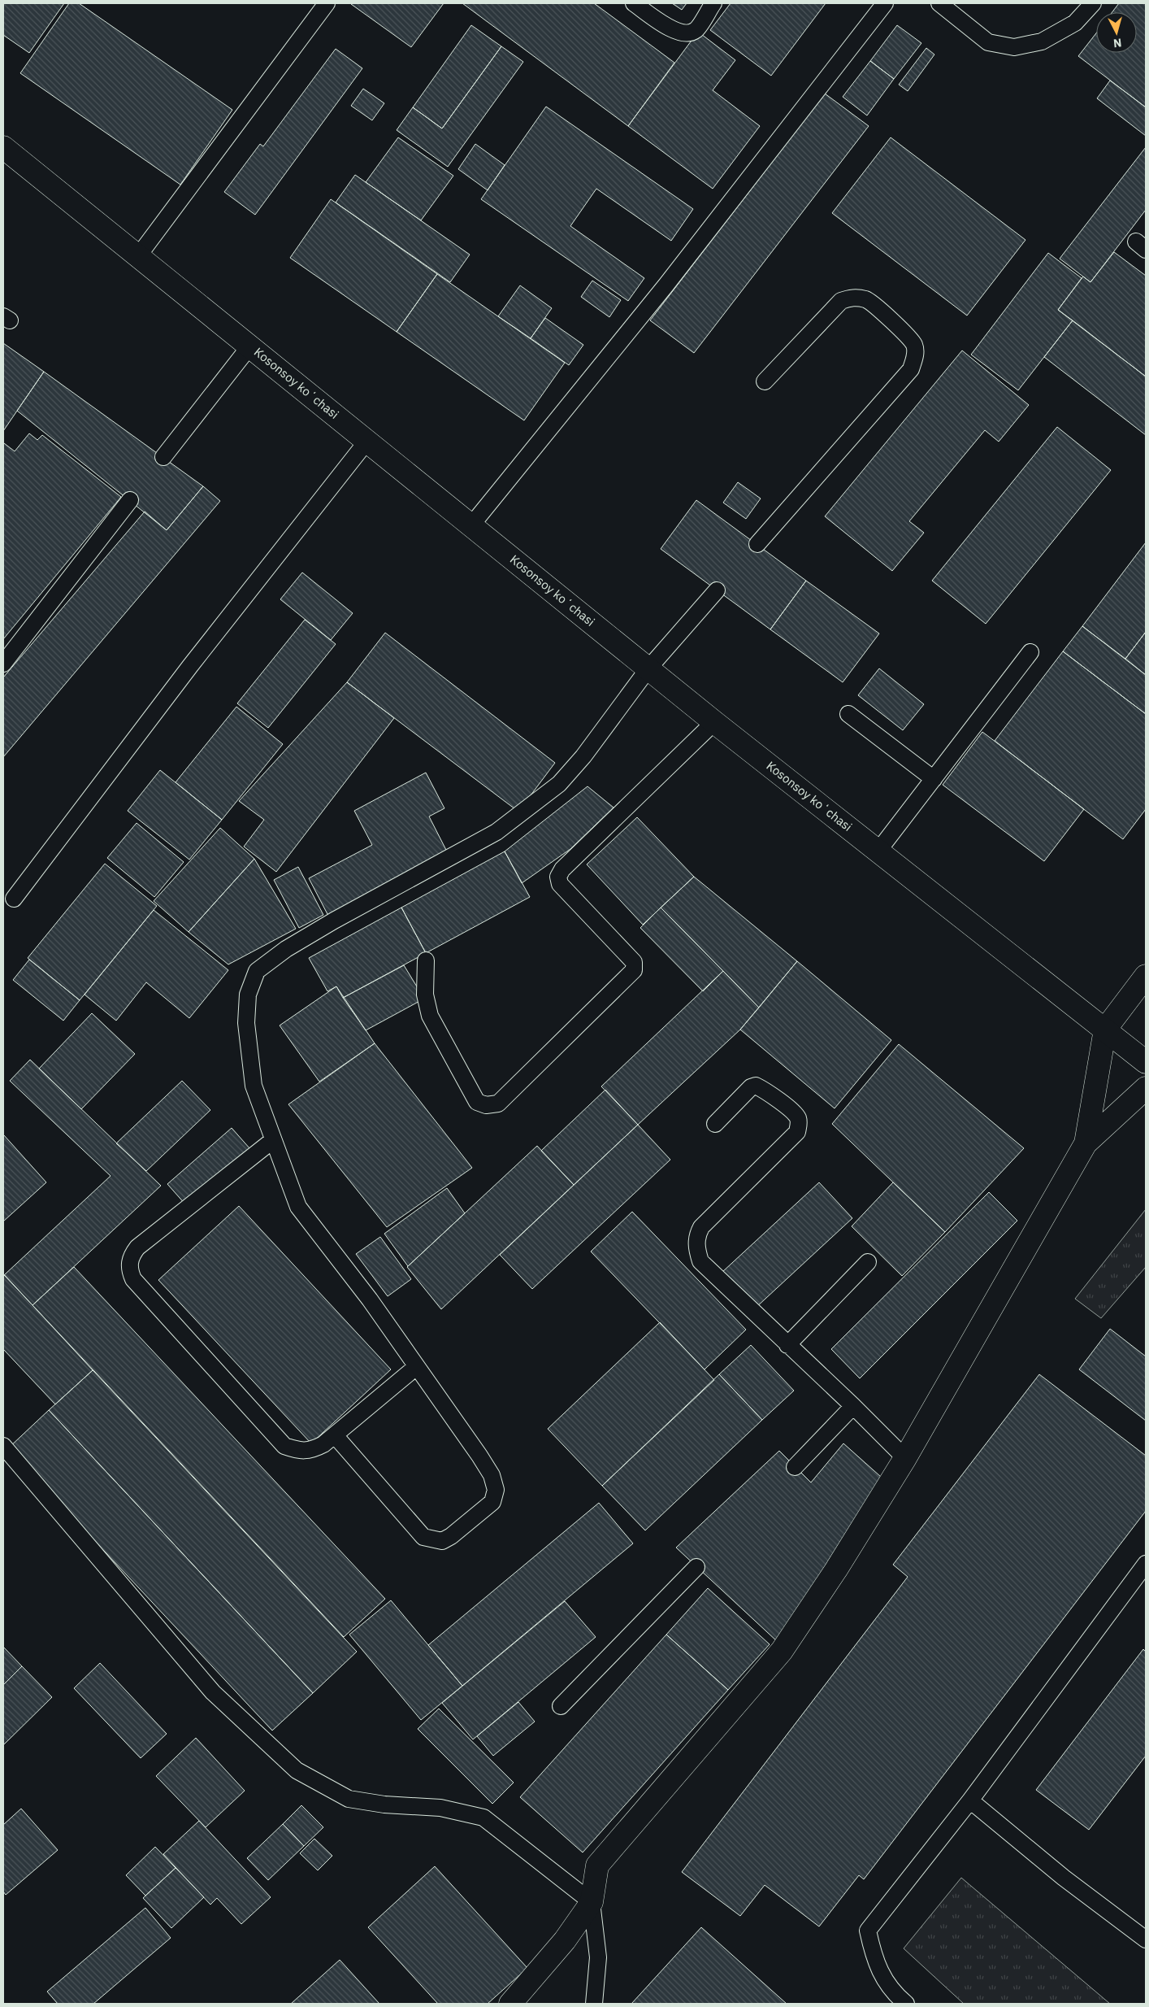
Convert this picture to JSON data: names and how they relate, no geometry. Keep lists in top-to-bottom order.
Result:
{
  "streets": {
    "main road": ["Kosonsoy koʻchasi"]
  },
  "north": "bottom"
}
